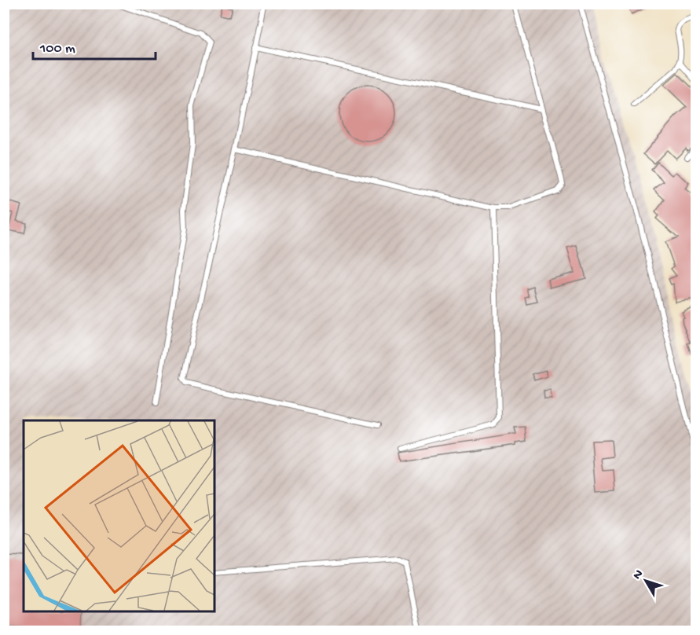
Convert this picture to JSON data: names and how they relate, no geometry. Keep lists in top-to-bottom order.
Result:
{
  "scale_bar": "100 m",
  "north": "top left"
}
